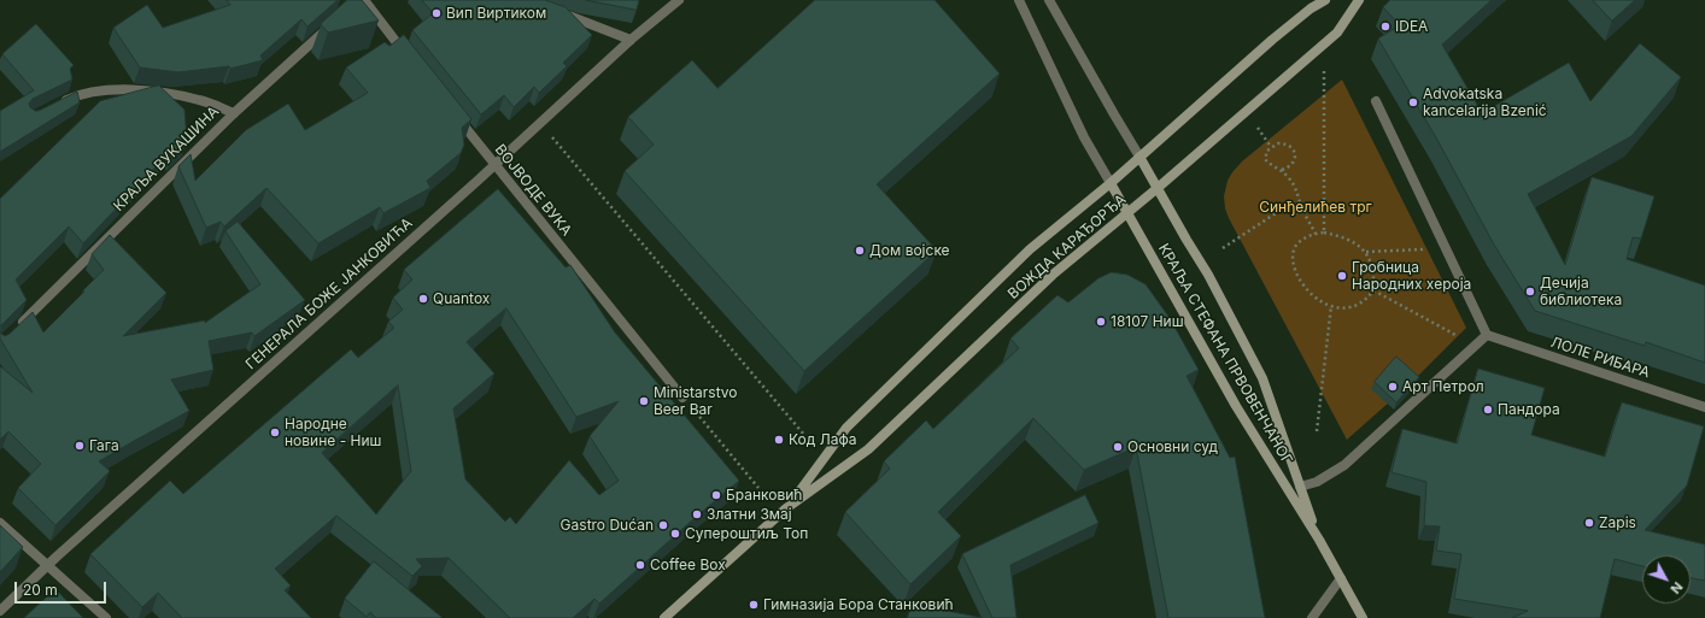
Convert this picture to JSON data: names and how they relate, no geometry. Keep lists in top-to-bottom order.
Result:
{
  "streets": {
    "main road": ["ВОЖДА КАРАЂОРЂА", "КРАЉА СТЕФАНА ПРВОВЕНЧАНОГ"],
    "street": [
      "КРАЉА ВУКАШИНА",
      "ВОЈВОДЕ ВУКА",
      "ГЕНЕРАЛА БОЖЕ ЈАНКОВИЋА",
      "ЛОЛЕ РИБАРА"
    ]
  },
  "crossings": [
    ["ВОЈВОДЕ ВУКА", "ГЕНЕРАЛА БОЖЕ ЈАНКОВИЋА"],
    ["ВОЖДА КАРАЂОРЂА", "КРАЉА СТЕФАНА ПРВОВЕНЧАНОГ"]
  ],
  "parks": ["Синђелићев трг"],
  "places": [
    "Вип Виртиком",
    "IDEA",
    "Advokatska kancelarija Bzenić",
    "Дом војске",
    "Гробница Народних хероја",
    "Дечија библиотека",
    "Quantox",
    "18107 Ниш",
    "Арт Петрол",
    "Ministarstvo Beer Bar",
    "Пандора",
    "Народне новине - Ниш",
    "Код Лафа",
    "Гага",
    "Основни суд",
    "Бранковић",
    "Златни Змај",
    "Zapis",
    "Gastro Dućan",
    "Супероштиљ Топ",
    "Coffee Box",
    "Гимназија Бора Станковић"
  ],
  "scale_bar": "20 m",
  "north": "bottom right"
}
